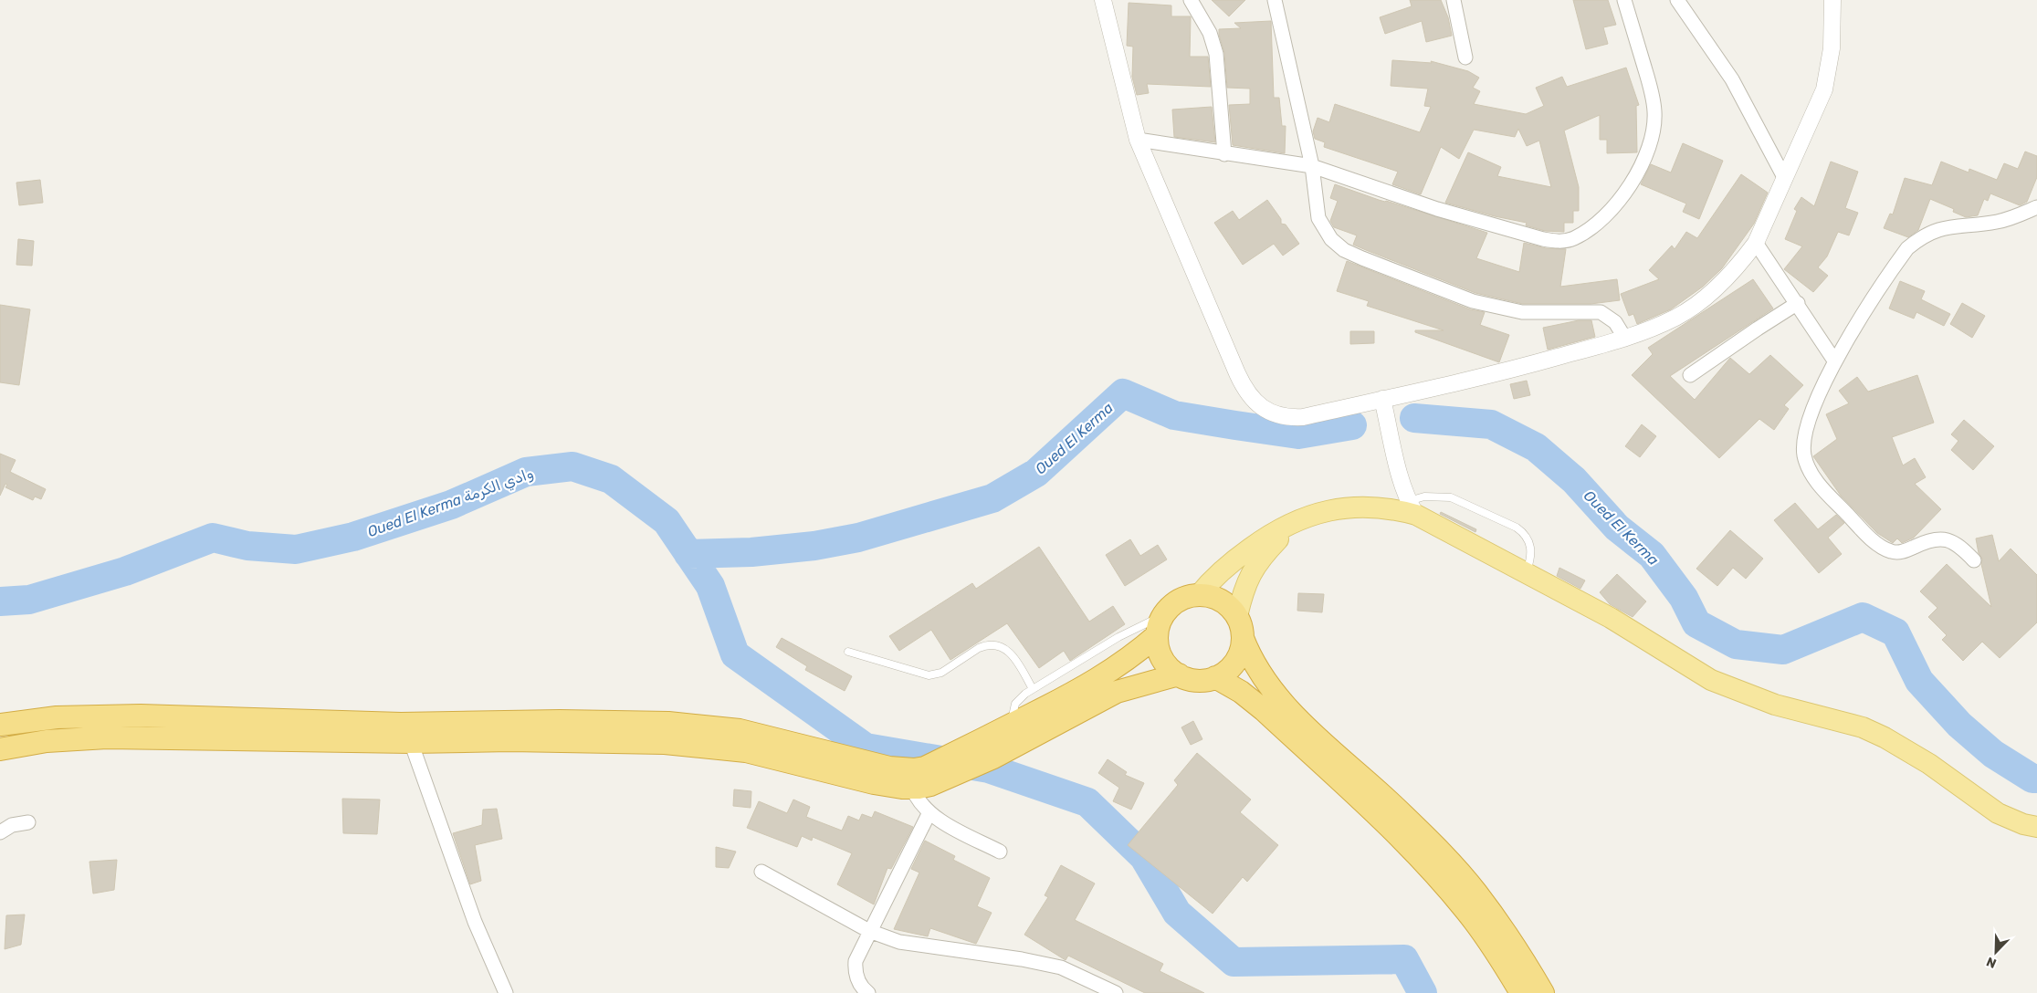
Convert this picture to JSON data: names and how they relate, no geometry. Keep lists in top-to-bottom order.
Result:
{
  "water": ["Oued El Kerma", "Oued El Kerma وادي الكرمة"],
  "north": "bottom left"
}
